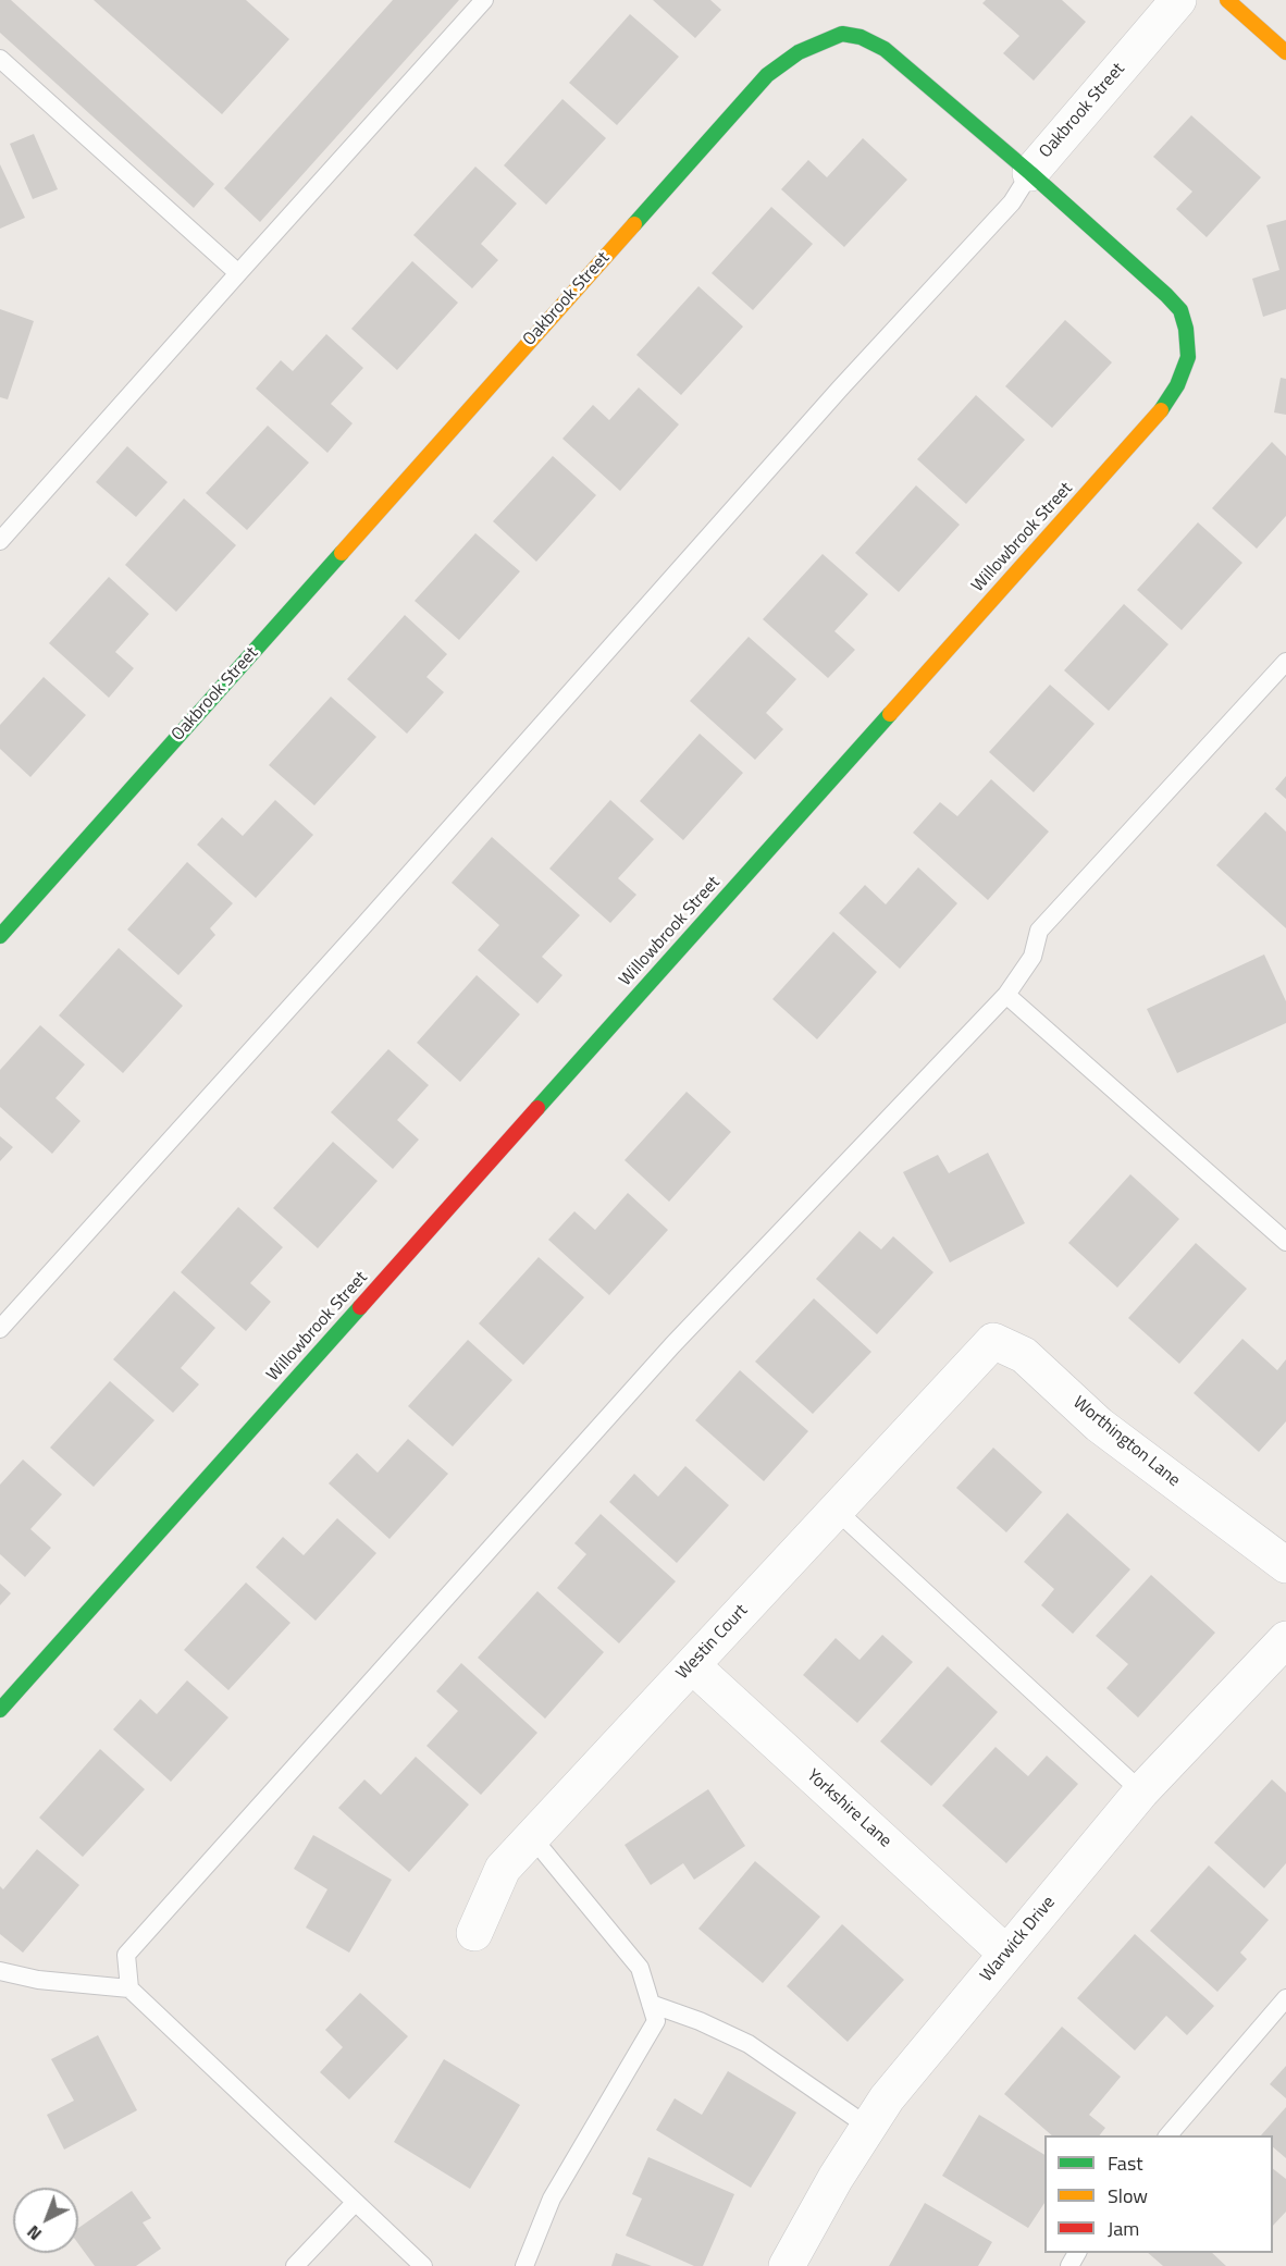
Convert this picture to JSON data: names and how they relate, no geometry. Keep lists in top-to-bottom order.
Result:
{
  "streets": {
    "street": [
      "Oakbrook Street",
      "Willowbrook Street",
      "Worthington Lane",
      "Westin Court",
      "Yorkshire Lane",
      "Warwick Drive"
    ]
  },
  "crossings": [
    ["Oakbrook Street", "Willowbrook Street"],
    ["Worthington Lane", "Westin Court"],
    ["Westin Court", "Yorkshire Lane"],
    ["Yorkshire Lane", "Warwick Drive"]
  ],
  "legend": ["Fast", "Slow", "Jam"],
  "north": "bottom left"
}
